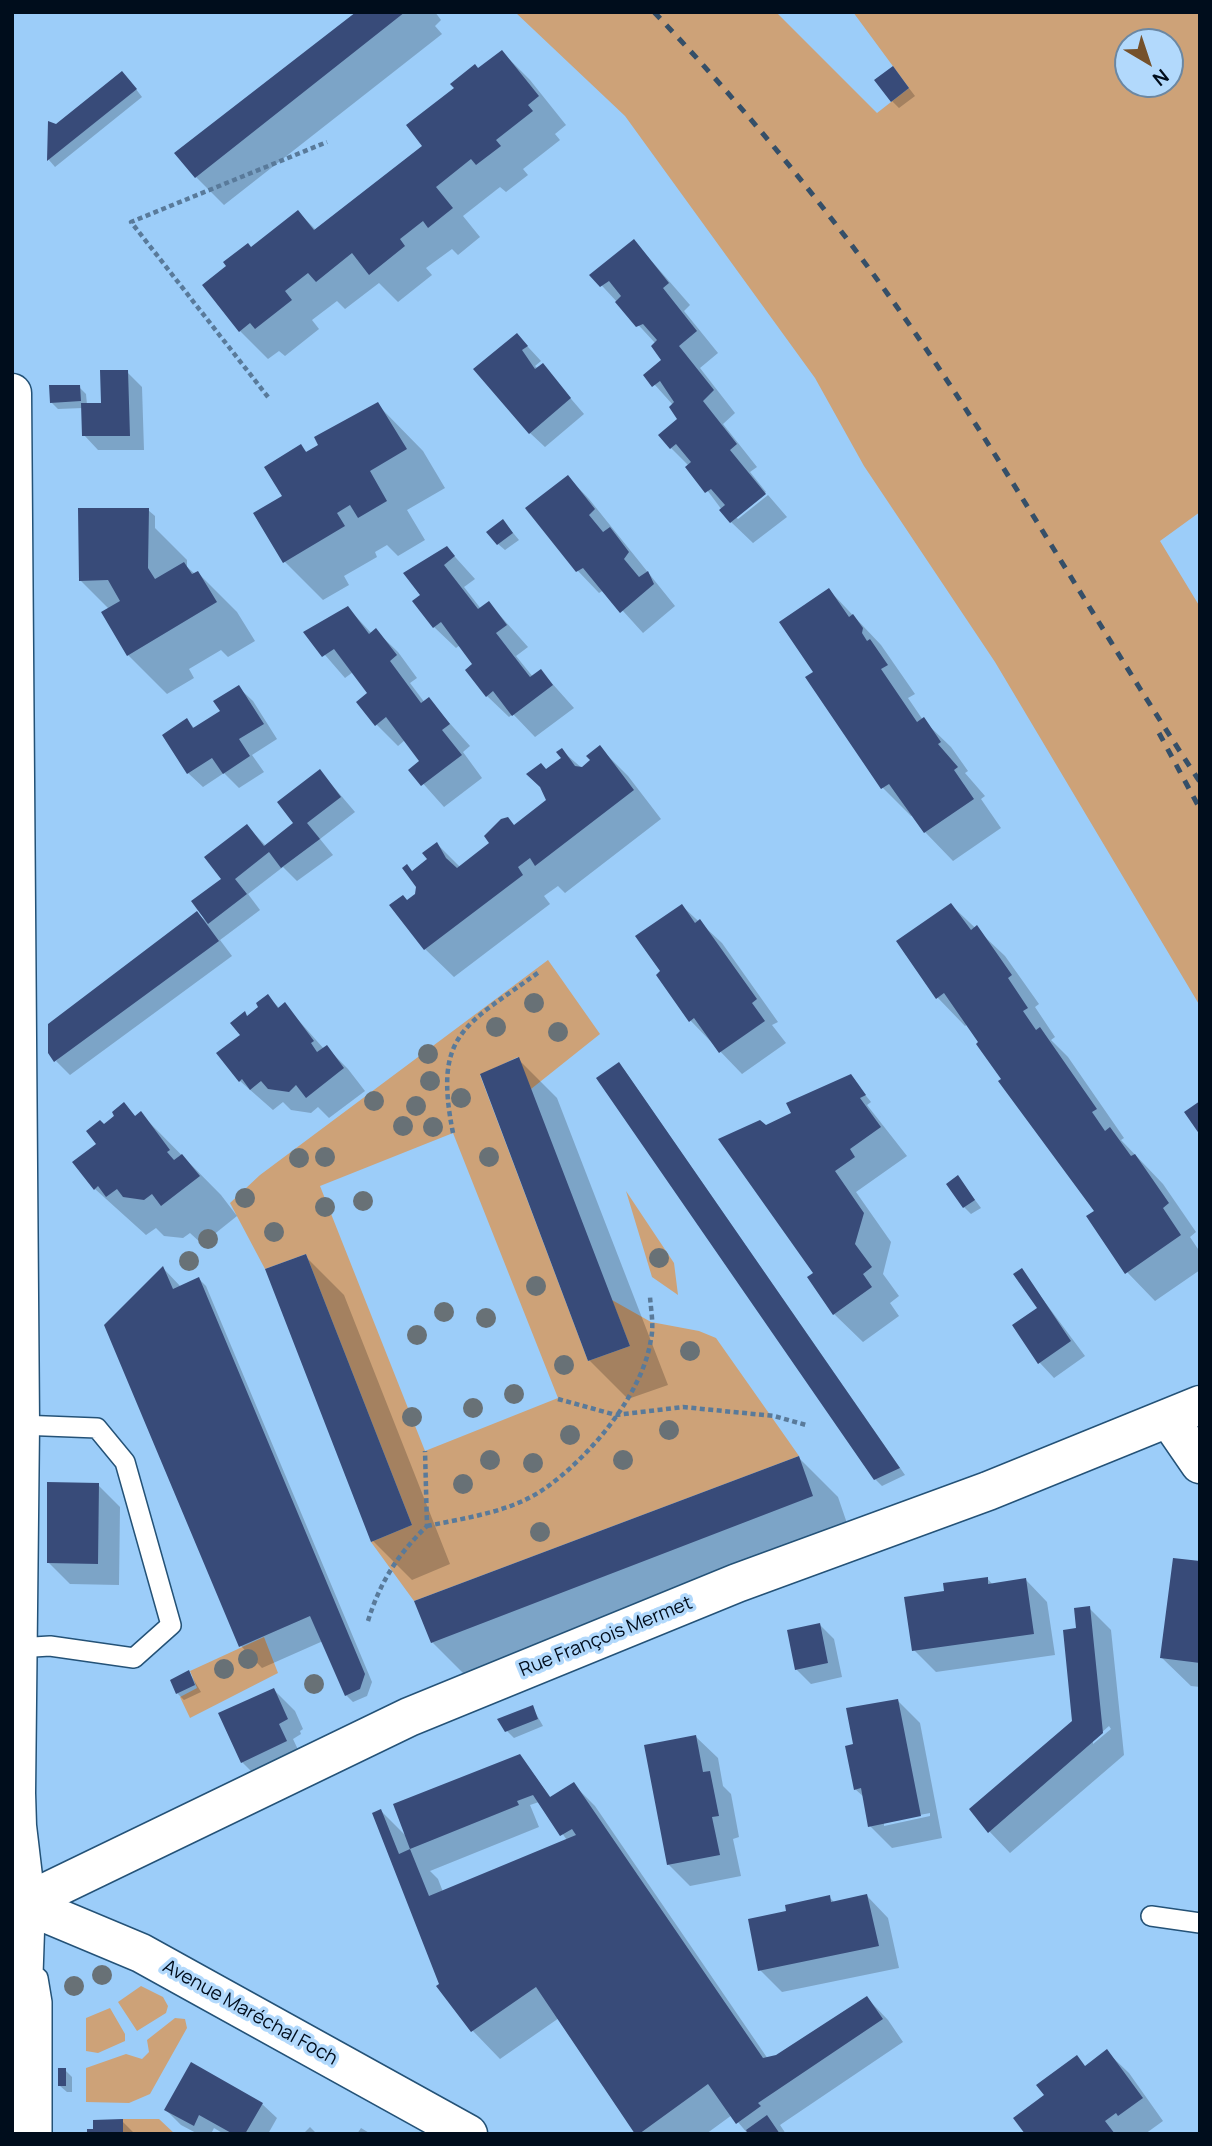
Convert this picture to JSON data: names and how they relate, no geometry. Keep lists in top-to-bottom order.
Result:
{
  "streets": {
    "main road": ["Rue François Mermet", "Avenue Maréchal Foch"]
  },
  "crossings": [
    ["Rue François Mermet", "Avenue Maréchal Foch"]
  ],
  "north": "bottom right"
}
